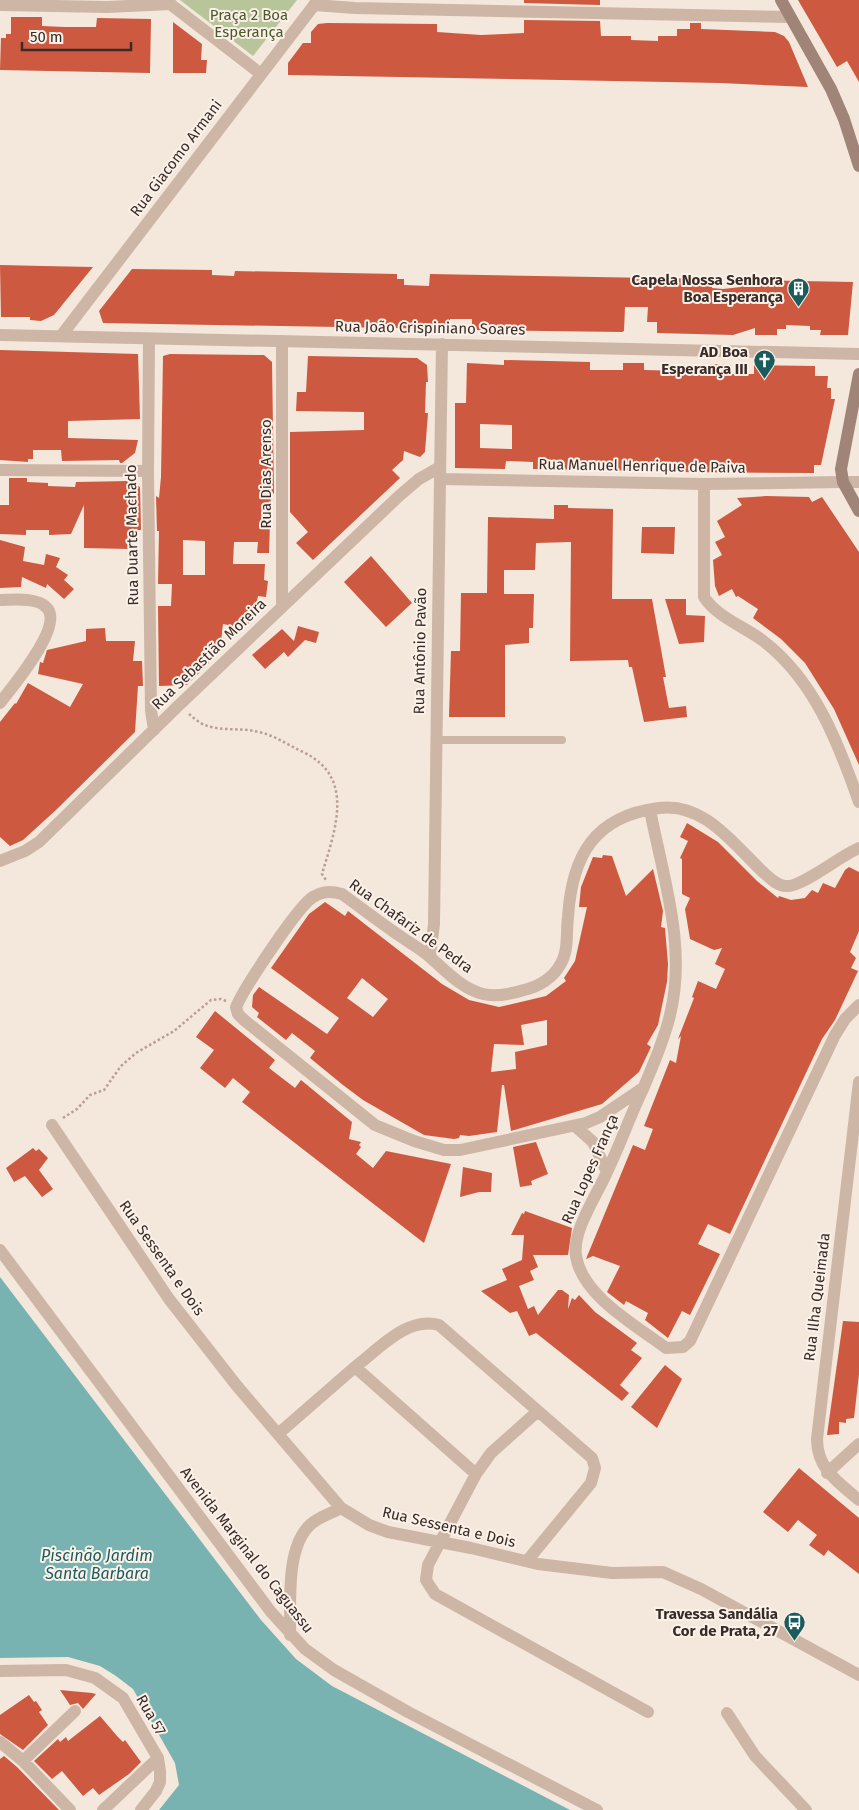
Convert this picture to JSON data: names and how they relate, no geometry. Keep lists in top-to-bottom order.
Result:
{
  "streets": {
    "street": [
      "Rua Giacomo Armani",
      "Rua João Crispiniano Soares",
      "Rua Manuel Henrique de Paiva",
      "Rua Dias Arenso",
      "Rua Duarte Machado",
      "Rua Antônio Pavão",
      "Rua Sebastião Moreira",
      "Rua Chafariz de Pedra",
      "Rua Lopes França",
      "Rua Sessenta e Dois",
      "Rua Ilha Queimada",
      "Avenida Marginal do Caguassu",
      "Rua 57"
    ]
  },
  "crossings": [
    ["Rua Giacomo Armani", "Rua João Crispiniano Soares"],
    ["Rua João Crispiniano Soares", "Rua Dias Arenso"],
    ["Rua João Crispiniano Soares", "Rua Duarte Machado"],
    ["Rua João Crispiniano Soares", "Rua Antônio Pavão"],
    ["Rua Manuel Henrique de Paiva", "Rua Antônio Pavão"],
    ["Rua Manuel Henrique de Paiva", "Rua Sebastião Moreira"],
    ["Rua Dias Arenso", "Rua Sebastião Moreira"],
    ["Rua Duarte Machado", "Rua Sebastião Moreira"],
    ["Rua Antônio Pavão", "Rua Sebastião Moreira"],
    ["Rua Antônio Pavão", "Rua Chafariz de Pedra"],
    ["Rua Chafariz de Pedra", "Rua Lopes França"]
  ],
  "water": ["Piscinão Jardim Santa Barbara"],
  "parks": ["Praça 2 Boa Esperança"],
  "places": {
    "building": ["Capela Nossa Senhora Boa Esperança"],
    "church": ["AD Boa Esperança III"],
    "bus stop": ["Travessa Sandália Cor de Prata, 27"]
  },
  "scale_bar": "50 m"
}
